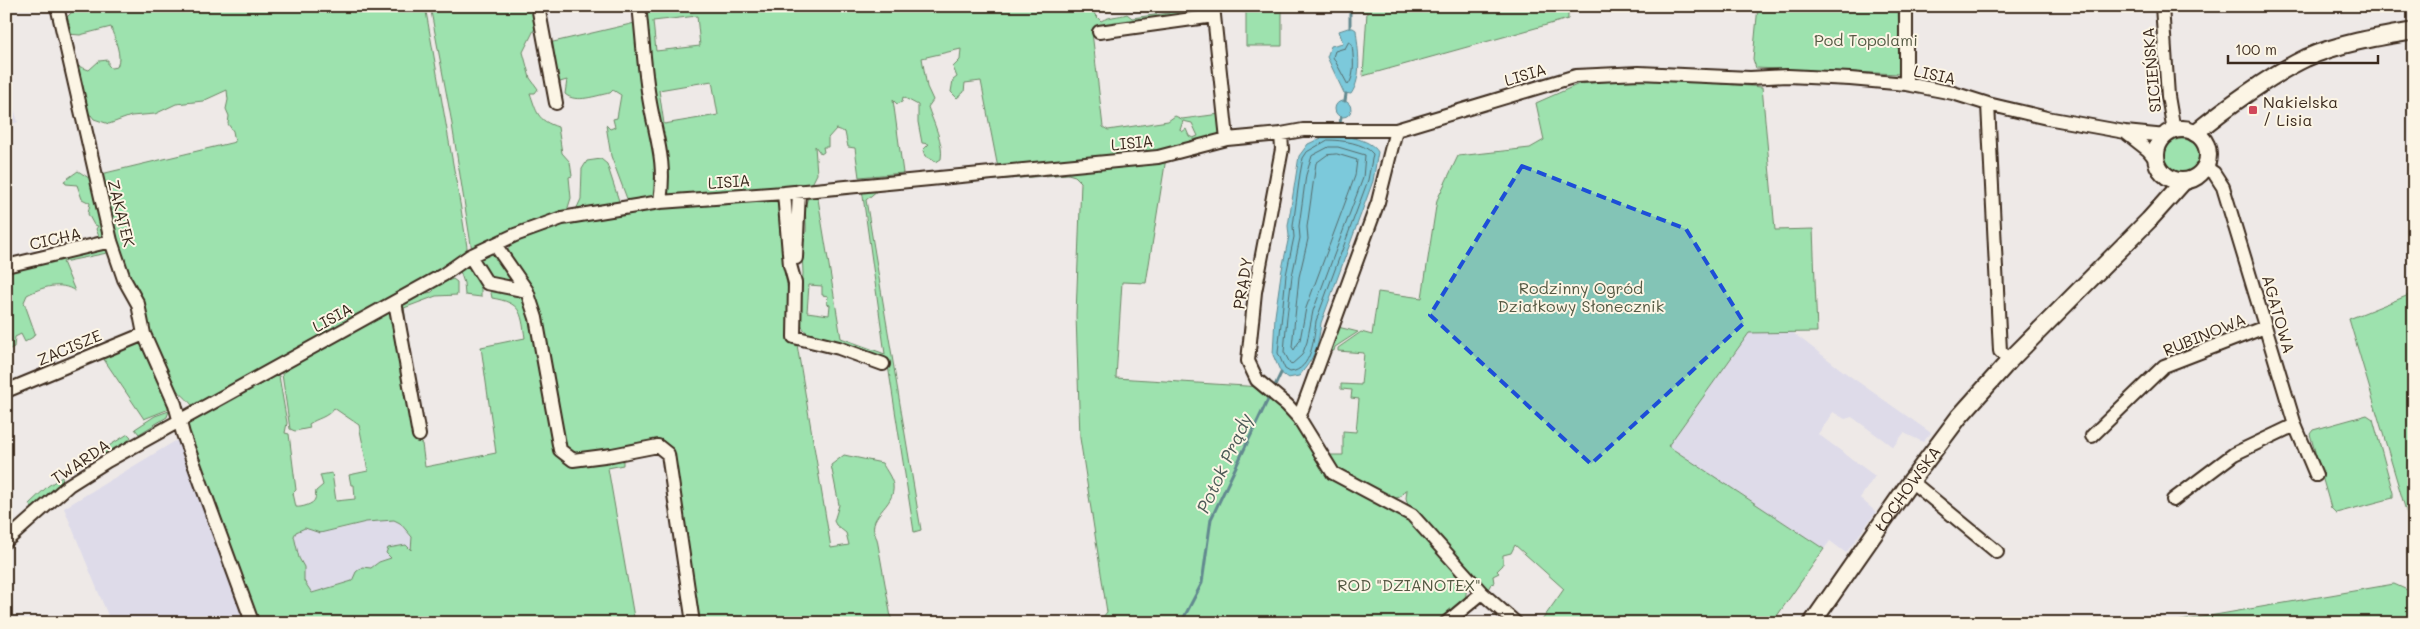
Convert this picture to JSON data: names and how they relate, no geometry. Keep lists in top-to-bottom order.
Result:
{
  "streets": {
    "main road": ["ŁOCHOWSKA"],
    "street": [
      "SICIEŃSKA",
      "LISIA",
      "ZAKĄTEK",
      "CICHA",
      "PRĄDY",
      "AGATOWA",
      "RUBINOWA",
      "ZACISZE",
      "TWARDA"
    ]
  },
  "crossings": [
    ["SICIEŃSKA", "LISIA"],
    ["SICIEŃSKA", "AGATOWA"],
    ["SICIEŃSKA", "ŁOCHOWSKA"],
    ["LISIA", "ZAKĄTEK"],
    ["LISIA", "PRĄDY"],
    ["LISIA", "AGATOWA"],
    ["LISIA", "TWARDA"],
    ["LISIA", "ŁOCHOWSKA"],
    ["ZAKĄTEK", "CICHA"],
    ["ZAKĄTEK", "ZACISZE"],
    ["ZAKĄTEK", "TWARDA"],
    ["AGATOWA", "RUBINOWA"],
    ["AGATOWA", "ŁOCHOWSKA"]
  ],
  "water": ["Potok Prądy"],
  "parks": ["Pod Topolami", "Rodzinny Ogród Działkowy Słonecznik", "ROD \"DZIANOTEX\""],
  "places": {
    "transit": ["Nakielska / Lisia"]
  },
  "scale_bar": "100 m"
}
